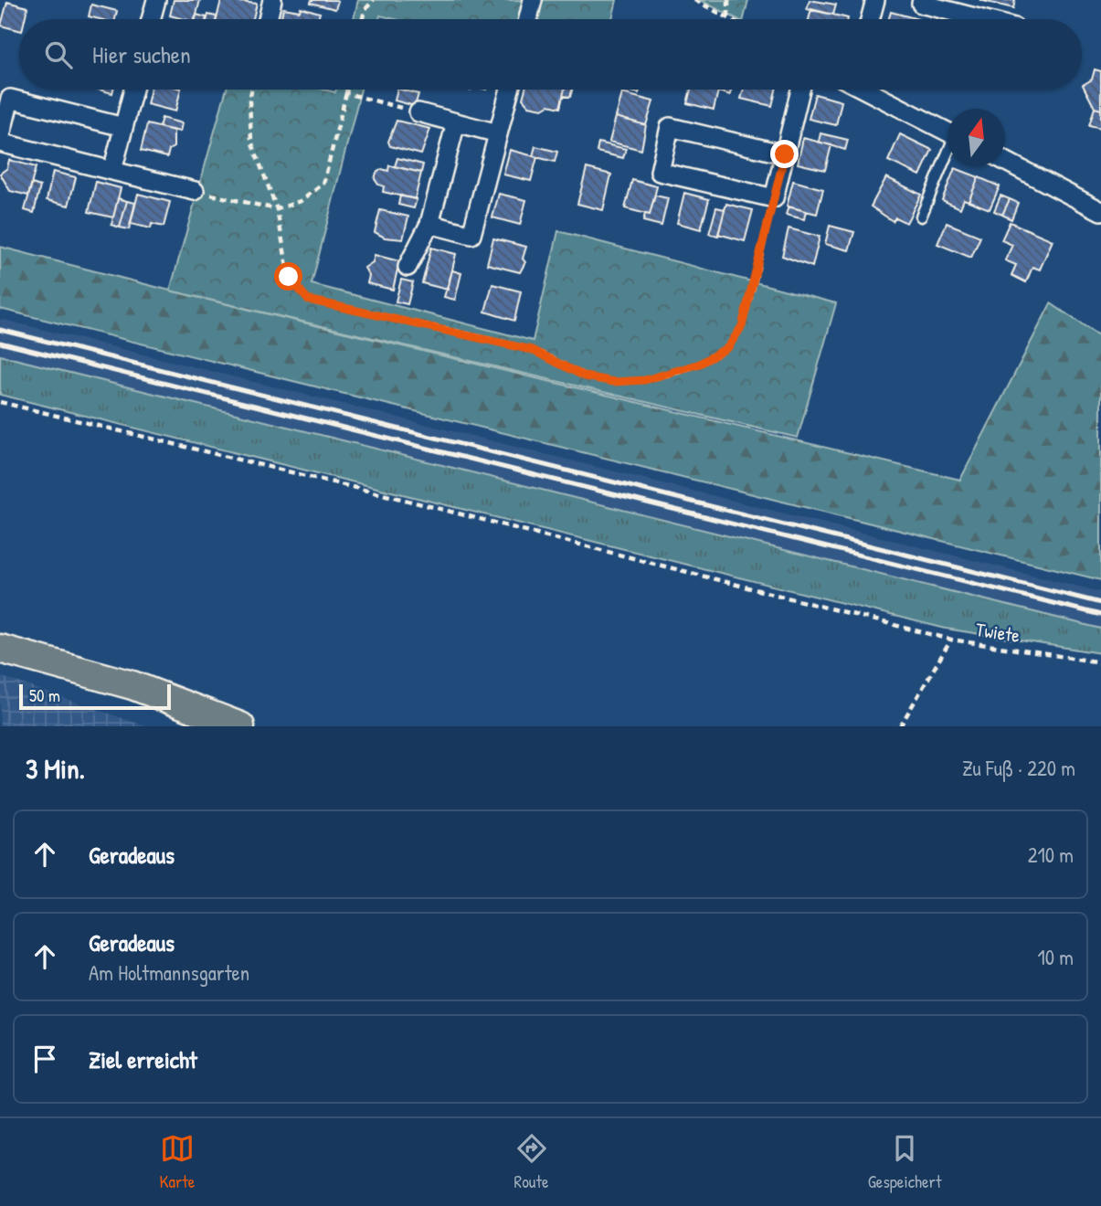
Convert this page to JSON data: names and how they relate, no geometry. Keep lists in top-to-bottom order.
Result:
{
  "streets": {
    "path": ["Twiete"]
  },
  "scale_bar": "50 m",
  "north": "top",
  "page": {
    "search": "Hier suchen",
    "scale": "50 m",
    "heading": ["3 Min.", "Zu Fuß · 220 m"],
    "list": [
      ["Geradeaus", "210 m"],
      ["Geradeaus", "Am Holtmannsgarten", "10 m"],
      "Ziel erreicht"
    ],
    "nav": ["Karte", "Route", "Gespeichert"]
  }
}
